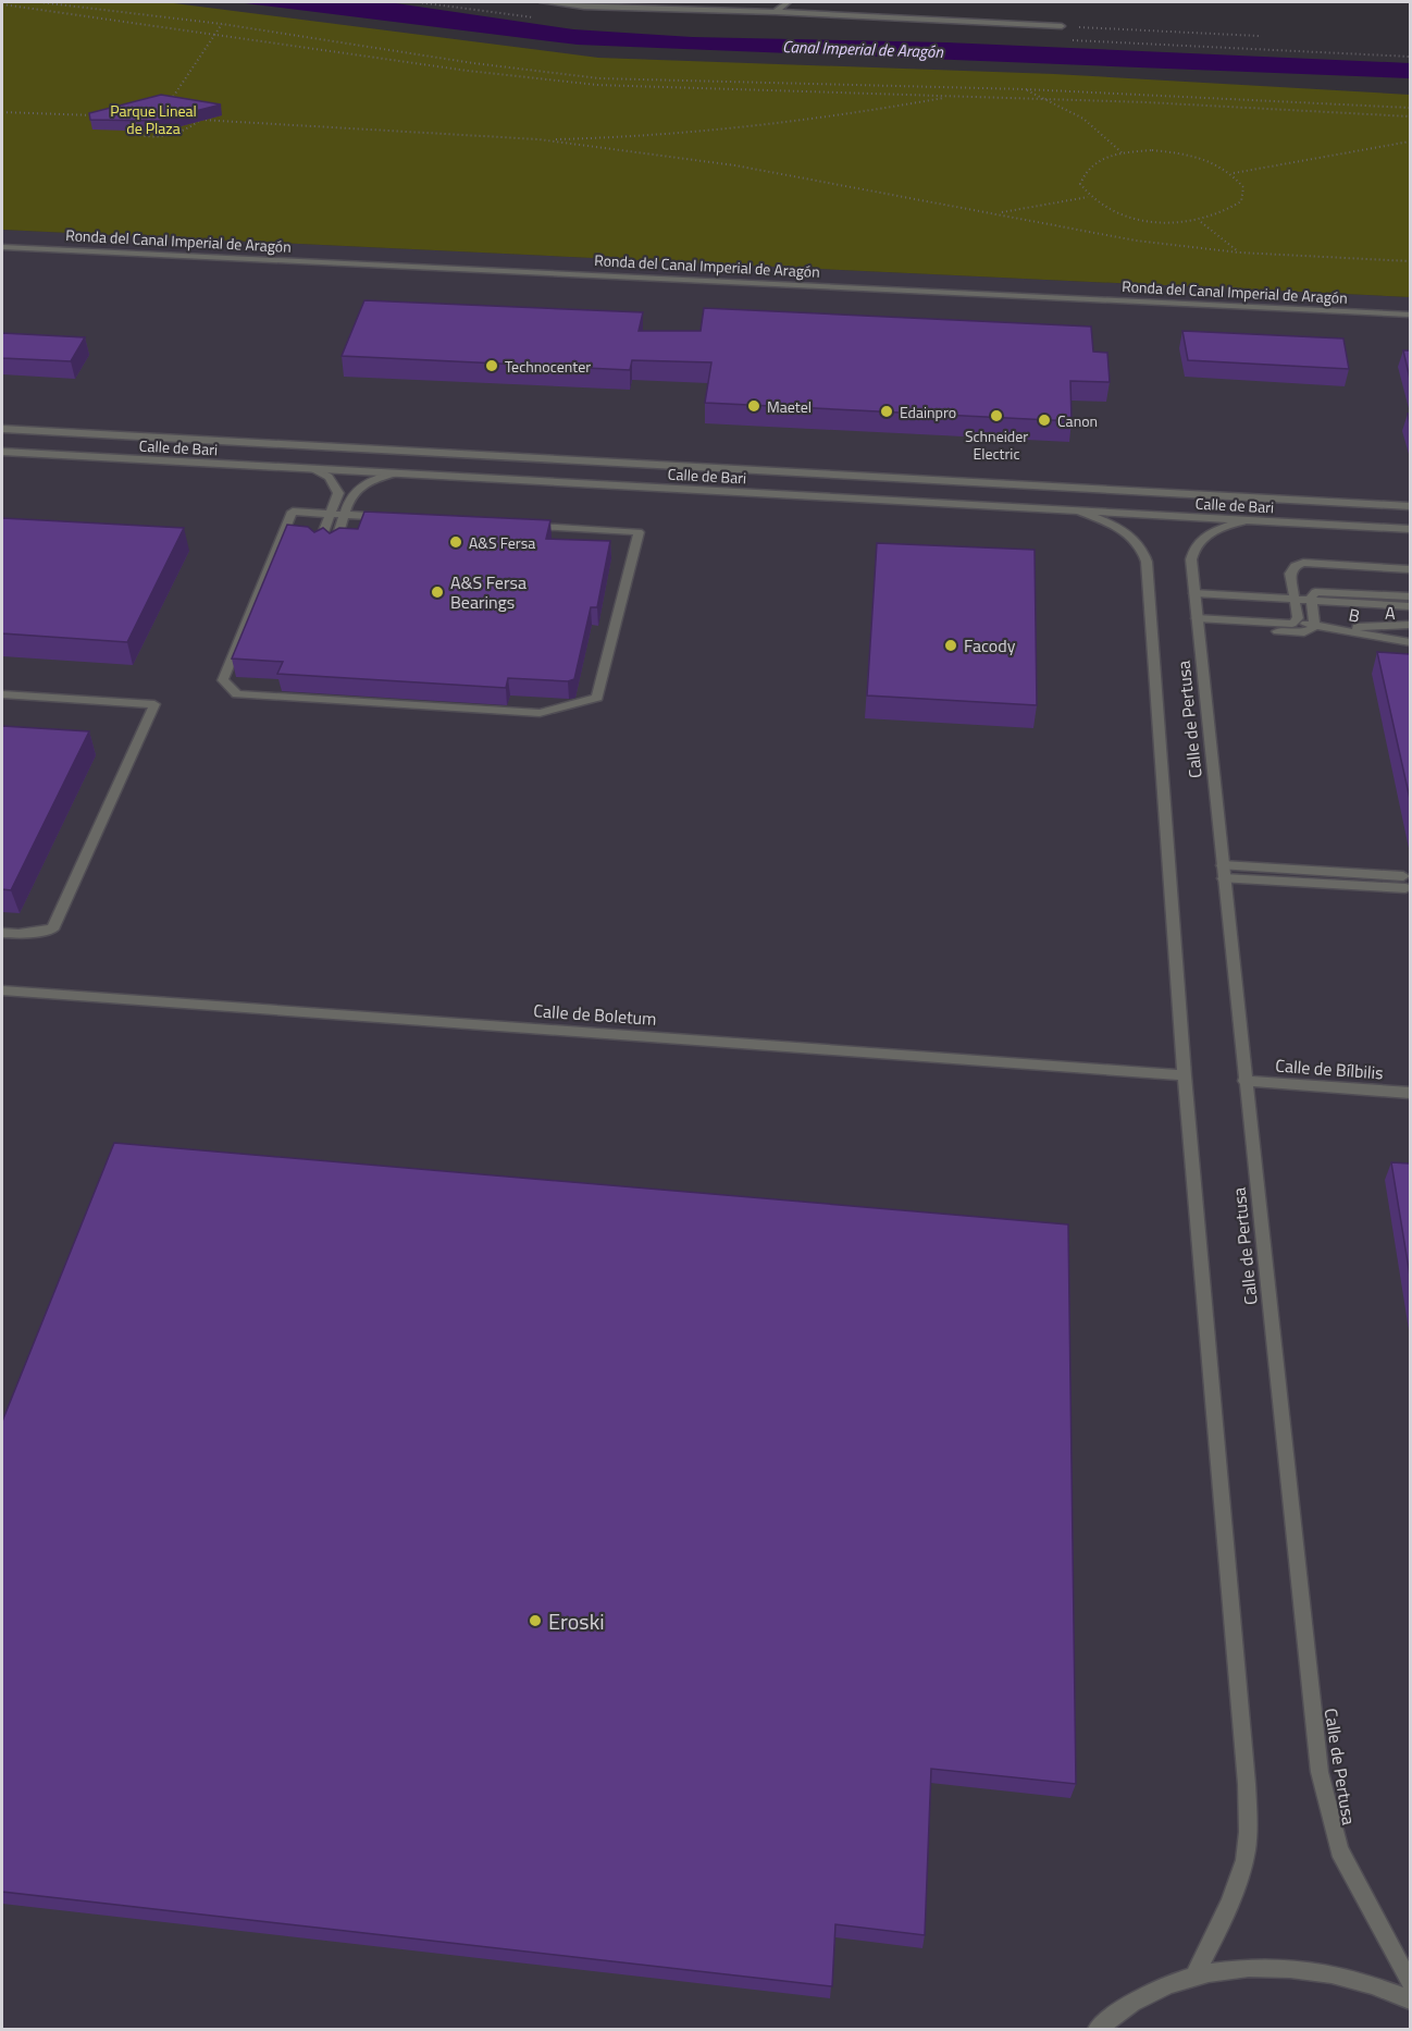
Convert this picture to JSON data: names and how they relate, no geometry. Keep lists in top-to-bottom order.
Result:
{
  "streets": {
    "street": [
      "Ronda del Canal Imperial de Aragón",
      "Calle de Bari",
      "A",
      "B",
      "Calle de Pertusa",
      "Calle de Boletum",
      "Calle de Bílbilis"
    ]
  },
  "crossings": [
    ["Calle de Bari", "Calle de Pertusa"],
    ["A", "B"],
    ["Calle de Pertusa", "Calle de Boletum"],
    ["Calle de Pertusa", "Calle de Bílbilis"]
  ],
  "water": ["Canal Imperial de Aragón"],
  "parks": ["Parque Lineal de Plaza"],
  "places": [
    "Technocenter",
    "Maetel",
    "Edainpro",
    "Schneider Electric",
    "Canon",
    "A&S Fersa",
    "A&S Fersa Bearings",
    "Facody",
    "Eroski"
  ]
}
